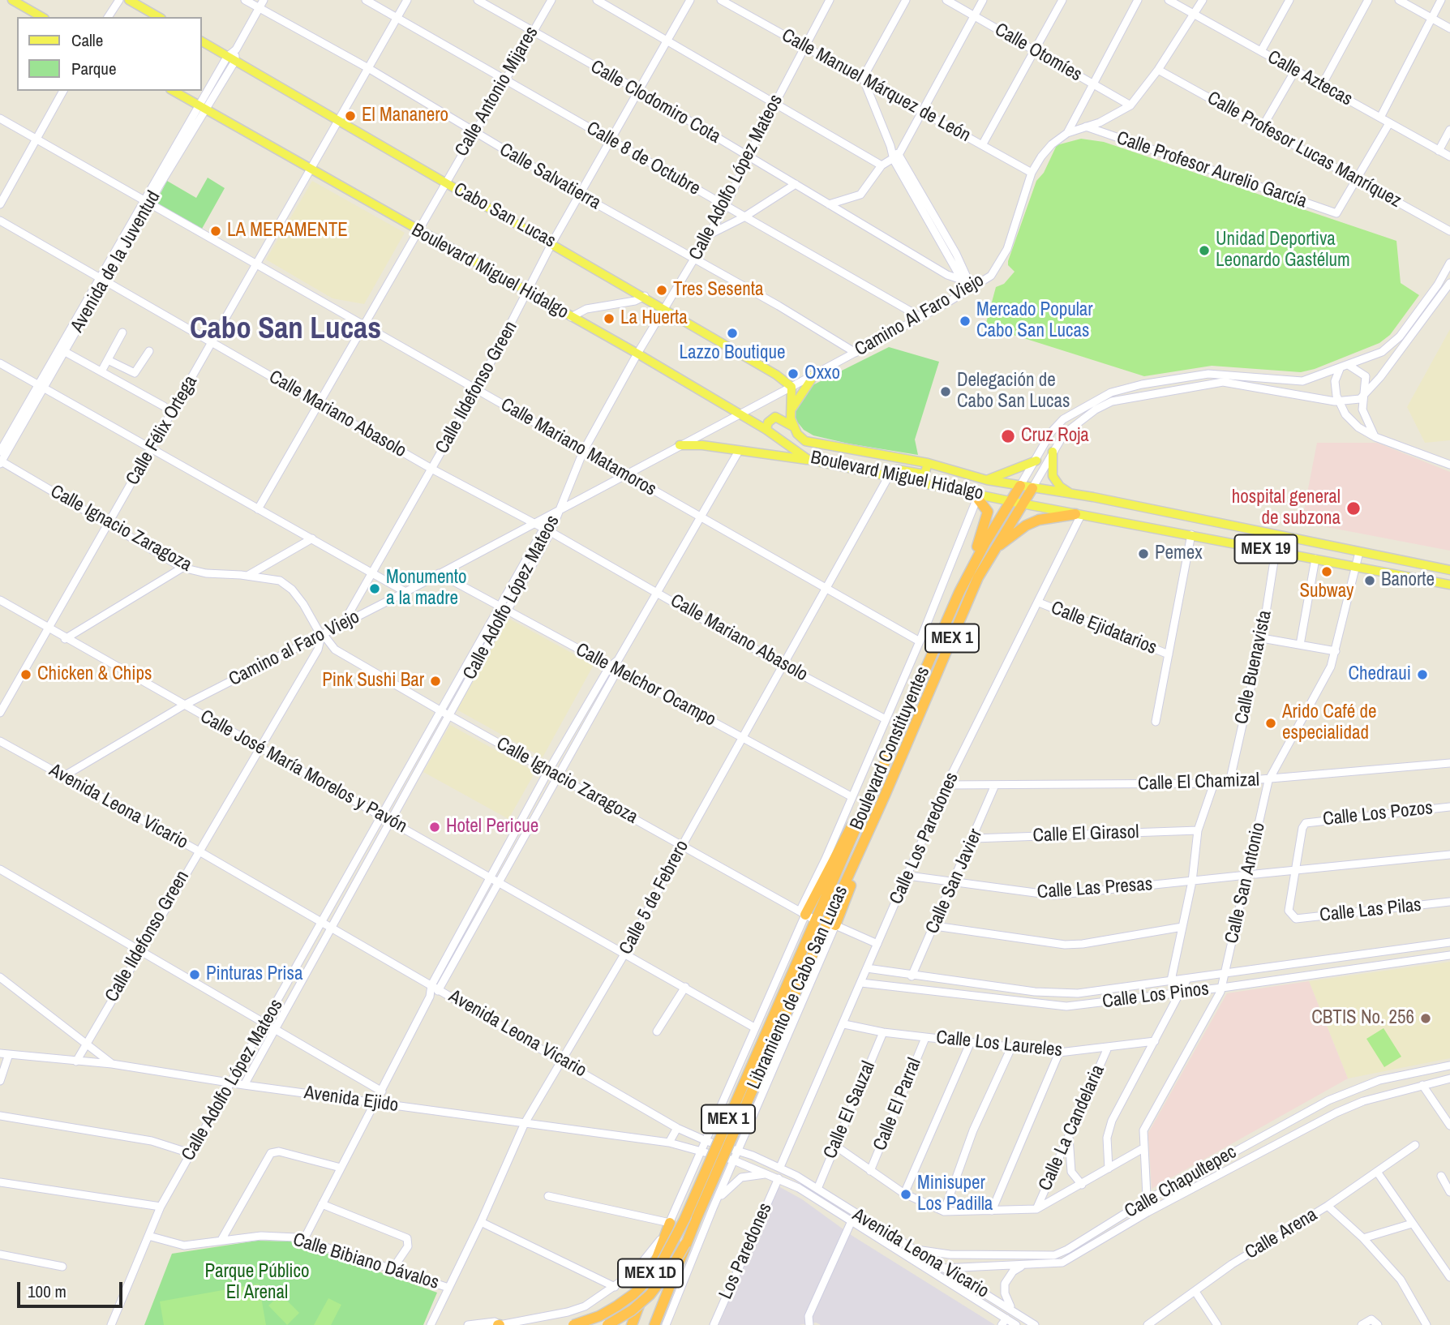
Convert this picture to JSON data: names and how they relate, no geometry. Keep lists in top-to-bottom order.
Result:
{
  "streets": {
    "highway": [
      "MEX 1",
      "Boulevard Constituyentes",
      "Libramiento de Cabo San Lucas",
      "MEX 1D"
    ],
    "main road": ["Cabo San Lucas", "Boulevard Miguel Hidalgo", "MEX 19"],
    "street": [
      "Calle Otomíes",
      "Calle Aztecas",
      "Calle Manuel Márquez de León",
      "Calle Antonio Mijares",
      "Calle Clodomiro Cota",
      "Calle Profesor Lucas Manríquez",
      "Calle 8 de Octubre",
      "Calle Profesor Aurelio García",
      "Calle Salvatierra",
      "Calle Adolfo López Mateos",
      "Avenida de la Juventud",
      "Camino Al Faro Viejo",
      "Calle Ildefonso Green",
      "Calle Mariano Abasolo",
      "Calle Félix Ortega",
      "Calle Mariano Matamoros",
      "Calle Ignacio Zaragoza",
      "Calle Ejidatarios",
      "Camino al Faro Viejo",
      "Calle Buenavista",
      "Calle Melchor Ocampo",
      "Calle José María Morelos y Pavón",
      "Calle El Chamizal",
      "Avenida Leona Vicario",
      "Calle Los Pozos",
      "Calle El Girasol",
      "Calle Los Paredones",
      "Calle San Javier",
      "Calle San Antonio",
      "Calle Las Presas",
      "Calle 5 de Febrero",
      "Calle Las Pilas",
      "Calle Los Pinos",
      "Calle Los Laureles",
      "Avenida Ejido",
      "Calle El Parral",
      "Calle El Sauzal",
      "Calle La Candelaria",
      "Calle Chapultepec",
      "Calle Arena",
      "Los Paredones",
      "Calle Bibiano Dávalos"
    ]
  },
  "crossings": [
    ["Calle Otomíes", "Camino Al Faro Viejo"],
    ["Calle Aztecas", "Camino Al Faro Viejo"],
    ["Calle Manuel Márquez de León", "Calle Adolfo López Mateos"],
    ["Calle Manuel Márquez de León", "Camino Al Faro Viejo"],
    ["Calle Antonio Mijares", "Calle Clodomiro Cota"],
    ["Calle Antonio Mijares", "Calle 8 de Octubre"],
    ["Calle Antonio Mijares", "Calle Salvatierra"],
    ["Calle Antonio Mijares", "Cabo San Lucas"],
    ["Calle Antonio Mijares", "Boulevard Miguel Hidalgo"],
    ["Calle Antonio Mijares", "Calle Mariano Abasolo"],
    ["Calle Antonio Mijares", "Calle Mariano Matamoros"],
    ["Calle Clodomiro Cota", "Calle Adolfo López Mateos"],
    ["Calle Clodomiro Cota", "Camino Al Faro Viejo"],
    ["Calle Clodomiro Cota", "Calle Ildefonso Green"],
    ["Calle Profesor Lucas Manríquez", "Calle Profesor Aurelio García"],
    ["Calle Profesor Lucas Manríquez", "Camino Al Faro Viejo"],
    ["Calle 8 de Octubre", "Calle Adolfo López Mateos"],
    ["Calle 8 de Octubre", "Camino Al Faro Viejo"],
    ["Calle 8 de Octubre", "Calle Ildefonso Green"],
    ["Calle 8 de Octubre", "Calle Félix Ortega"],
    ["Calle Profesor Aurelio García", "Camino Al Faro Viejo"],
    ["Calle Salvatierra", "Calle Adolfo López Mateos"],
    ["Calle Salvatierra", "Camino Al Faro Viejo"],
    ["Calle Salvatierra", "Calle Ildefonso Green"],
    ["Calle Salvatierra", "Calle Félix Ortega"],
    ["Calle Adolfo López Mateos", "Cabo San Lucas"],
    ["Calle Adolfo López Mateos", "Boulevard Miguel Hidalgo"],
    ["Calle Adolfo López Mateos", "Calle Mariano Abasolo"],
    ["Calle Adolfo López Mateos", "Calle Mariano Matamoros"],
    ["Calle Adolfo López Mateos", "Calle Ignacio Zaragoza"],
    ["Calle Adolfo López Mateos", "Camino al Faro Viejo"],
    ["Calle Adolfo López Mateos", "Calle Melchor Ocampo"],
    ["Calle Adolfo López Mateos", "Calle José María Morelos y Pavón"],
    ["Calle Adolfo López Mateos", "Avenida Leona Vicario"],
    ["Calle Adolfo López Mateos", "Avenida Ejido"],
    ["Calle Adolfo López Mateos", "Calle Bibiano Dávalos"],
    ["Cabo San Lucas", "Avenida de la Juventud"],
    ["Cabo San Lucas", "Camino Al Faro Viejo"],
    ["Cabo San Lucas", "Calle Ildefonso Green"],
    ["Cabo San Lucas", "Calle Félix Ortega"],
    ["Avenida de la Juventud", "Boulevard Miguel Hidalgo"],
    ["Avenida de la Juventud", "Calle Mariano Abasolo"],
    ["Avenida de la Juventud", "Calle Mariano Matamoros"],
    ["Avenida de la Juventud", "Calle Ignacio Zaragoza"],
    ["Boulevard Miguel Hidalgo", "Camino Al Faro Viejo"],
    ["Boulevard Miguel Hidalgo", "Calle Ildefonso Green"],
    ["Boulevard Miguel Hidalgo", "Calle Félix Ortega"],
    ["Boulevard Miguel Hidalgo", "Camino al Faro Viejo"],
    ["Boulevard Miguel Hidalgo", "Calle Buenavista"],
    ["Boulevard Miguel Hidalgo", "Boulevard Constituyentes"],
    ["Boulevard Miguel Hidalgo", "Calle Los Paredones"],
    ["Boulevard Miguel Hidalgo", "Calle San Antonio"],
    ["Boulevard Miguel Hidalgo", "Calle 5 de Febrero"],
    ["Camino Al Faro Viejo", "Camino al Faro Viejo"],
    ["Calle Ildefonso Green", "Calle Mariano Abasolo"],
    ["Calle Ildefonso Green", "Calle Mariano Matamoros"],
    ["Calle Ildefonso Green", "Calle Ignacio Zaragoza"],
    ["Calle Ildefonso Green", "Camino al Faro Viejo"],
    ["Calle Ildefonso Green", "Calle José María Morelos y Pavón"],
    ["Calle Ildefonso Green", "Avenida Leona Vicario"],
    ["Calle Ildefonso Green", "Avenida Ejido"],
    ["Calle Mariano Abasolo", "Calle Félix Ortega"],
    ["Calle Mariano Abasolo", "Camino al Faro Viejo"],
    ["Calle Mariano Abasolo", "Calle 5 de Febrero"],
    ["Calle Félix Ortega", "Calle Mariano Matamoros"],
    ["Calle Félix Ortega", "Calle Ignacio Zaragoza"],
    ["Calle Félix Ortega", "Calle José María Morelos y Pavón"],
    ["Calle Mariano Matamoros", "Camino al Faro Viejo"],
    ["Calle Mariano Matamoros", "Calle 5 de Febrero"],
    ["Calle Ignacio Zaragoza", "Camino al Faro Viejo"],
    ["Calle Ignacio Zaragoza", "Boulevard Constituyentes"],
    ["Calle Ignacio Zaragoza", "Calle 5 de Febrero"],
    ["Calle Ejidatarios", "Calle Los Paredones"],
    ["Camino al Faro Viejo", "Calle Melchor Ocampo"],
    ["Camino al Faro Viejo", "Calle José María Morelos y Pavón"],
    ["Camino al Faro Viejo", "Avenida Leona Vicario"],
    ["Calle Buenavista", "Calle El Chamizal"],
    ["Calle Melchor Ocampo", "Calle 5 de Febrero"],
    ["Boulevard Constituyentes", "Libramiento de Cabo San Lucas"],
    ["Calle José María Morelos y Pavón", "Calle 5 de Febrero"],
    ["Calle El Chamizal", "Calle Los Paredones"],
    ["Calle El Chamizal", "Calle San Javier"],
    ["Calle El Chamizal", "Calle San Antonio"],
    ["Avenida Leona Vicario", "Calle Los Paredones"],
    ["Avenida Leona Vicario", "Calle 5 de Febrero"],
    ["Avenida Leona Vicario", "Avenida Ejido"],
    ["Avenida Leona Vicario", "Calle El Sauzal"],
    ["Avenida Leona Vicario", "Calle Chapultepec"],
    ["Avenida Leona Vicario", "Los Paredones"],
    ["Calle Los Pozos", "Calle Las Presas"],
    ["Calle Los Pozos", "Calle Las Pilas"],
    ["Calle El Girasol", "Calle San Javier"],
    ["Calle Los Paredones", "Calle Las Presas"],
    ["Calle Los Paredones", "Calle Los Pinos"],
    ["Calle Los Paredones", "Calle Los Laureles"],
    ["Calle San Javier", "Calle Las Presas"],
    ["Calle San Javier", "Calle Los Pinos"],
    ["Calle San Antonio", "Calle Las Presas"],
    ["Calle San Antonio", "Calle Los Pinos"],
    ["Calle San Antonio", "Calle Chapultepec"],
    ["Calle Las Presas", "Calle Las Pilas"],
    ["Calle 5 de Febrero", "Avenida Ejido"],
    ["Calle 5 de Febrero", "Calle Bibiano Dávalos"],
    ["Libramiento de Cabo San Lucas", "MEX 1D"],
    ["Calle Los Laureles", "Calle El Parral"],
    ["Calle Los Laureles", "Calle El Sauzal"],
    ["Calle Los Laureles", "Calle La Candelaria"]
  ],
  "districts": ["Cabo San Lucas"],
  "parks": ["Parque Público El Arenal"],
  "places": [
    "El Mananero",
    "LA MERAMENTE",
    "Unidad Deportiva Leonardo Gastélum",
    "Tres Sesenta",
    "La Huerta",
    "Mercado Popular Cabo San Lucas",
    "Lazzo Boutique",
    "Oxxo",
    "Delegación de Cabo San Lucas",
    "Cruz Roja",
    "hospital general de subzona",
    "Pemex",
    "Subway",
    "Banorte",
    "Monumento a la madre",
    "Chicken & Chips",
    "Chedraui",
    "Pink Sushi Bar",
    "Arido Café de especialidad",
    "Hotel Pericue",
    "Pinturas Prisa",
    "CBTIS No. 256",
    "Minisuper Los Padilla"
  ],
  "legend": ["Calle", "Parque"],
  "scale_bar": "100 m"
}
